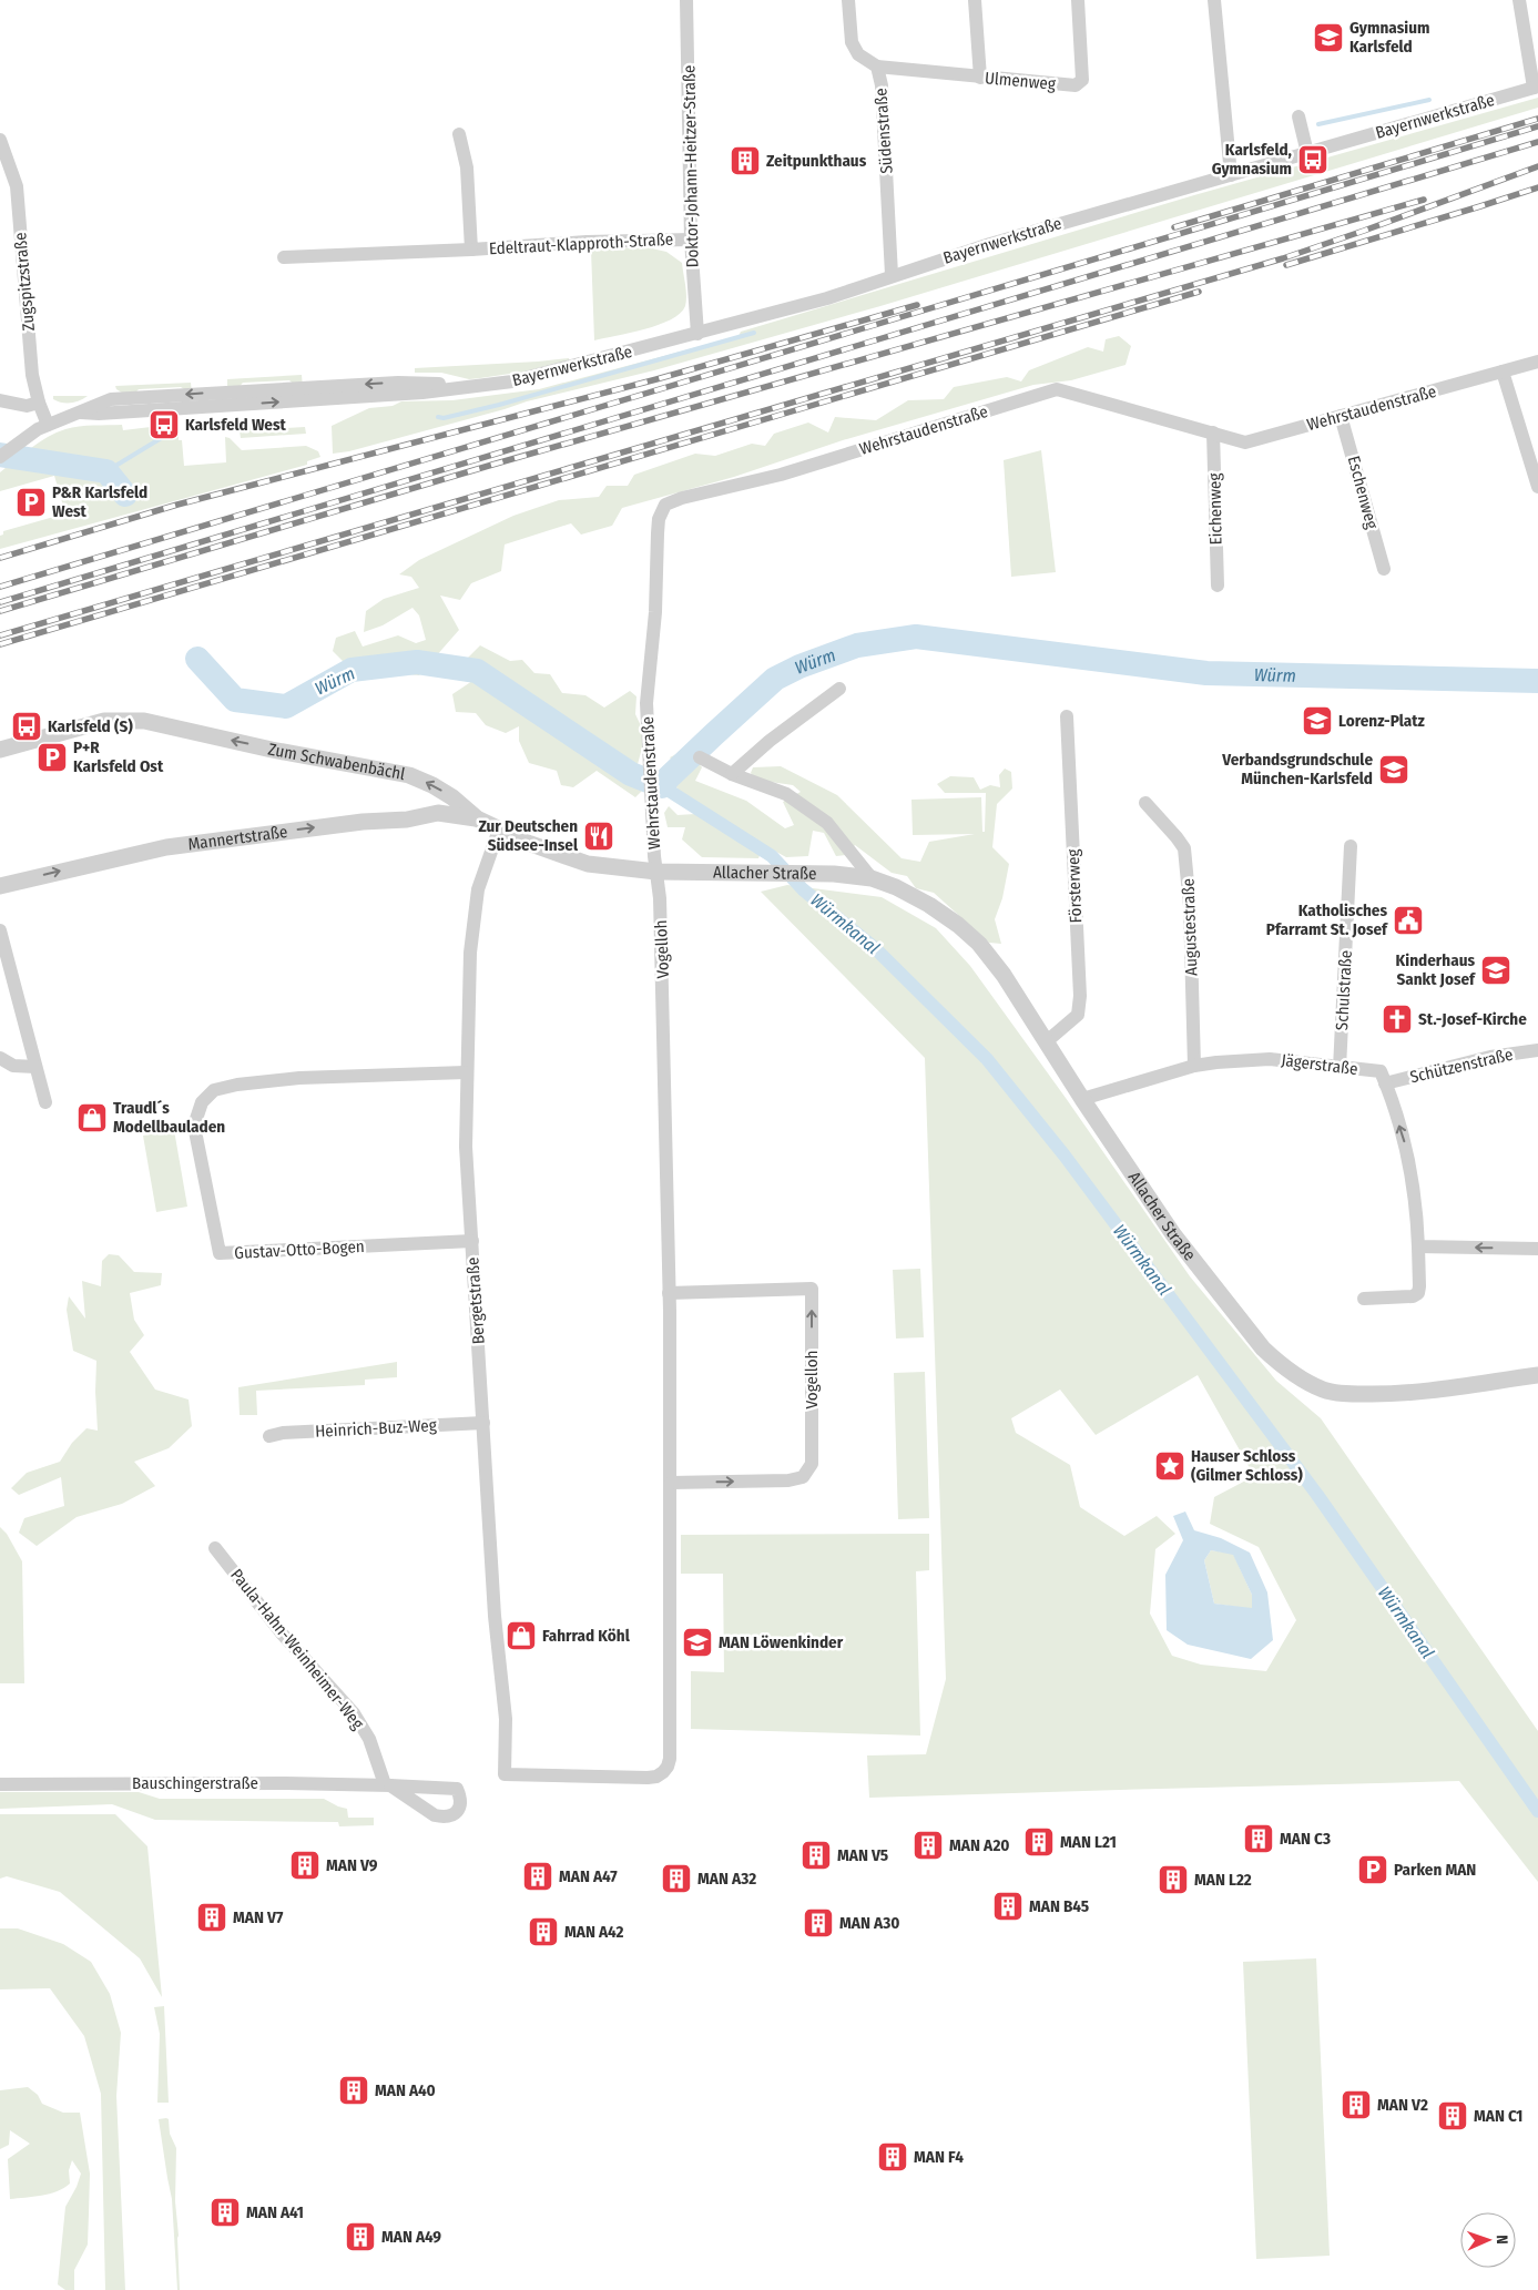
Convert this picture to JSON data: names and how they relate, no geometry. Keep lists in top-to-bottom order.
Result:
{
  "streets": {
    "street": [
      "Ulmenweg",
      "Bayernwerkstraße",
      "Südenstraße",
      "Doktor-Johann-Heitzer-Straße",
      "Edeltraut-Klapproth-Straße",
      "Zugspitzstraße",
      "Wehrstaudenstraße",
      "Eschenweg",
      "Eichenweg",
      "Zum Schwabenbächl",
      "Mannertstraße",
      "Allacher Straße",
      "Försterweg",
      "Augustestraße",
      "Vogelloh",
      "Schulstraße",
      "Jägerstraße",
      "Schützenstraße",
      "Gustav-Otto-Bogen",
      "Bergetstraße",
      "Heinrich-Buz-Weg",
      "Paula-Hahn-Weinheimer-Weg",
      "Bauschingerstraße"
    ]
  },
  "crossings": [
    ["Ulmenweg", "Südenstraße"],
    ["Bayernwerkstraße", "Südenstraße"],
    ["Bayernwerkstraße", "Doktor-Johann-Heitzer-Straße"],
    ["Bayernwerkstraße", "Zugspitzstraße"],
    ["Doktor-Johann-Heitzer-Straße", "Edeltraut-Klapproth-Straße"],
    ["Wehrstaudenstraße", "Eschenweg"],
    ["Wehrstaudenstraße", "Eichenweg"],
    ["Wehrstaudenstraße", "Zum Schwabenbächl"],
    ["Wehrstaudenstraße", "Allacher Straße"],
    ["Wehrstaudenstraße", "Vogelloh"],
    ["Zum Schwabenbächl", "Mannertstraße"],
    ["Zum Schwabenbächl", "Allacher Straße"],
    ["Zum Schwabenbächl", "Vogelloh"],
    ["Zum Schwabenbächl", "Bergetstraße"],
    ["Allacher Straße", "Försterweg"],
    ["Allacher Straße", "Vogelloh"],
    ["Allacher Straße", "Jägerstraße"],
    ["Augustestraße", "Jägerstraße"],
    ["Vogelloh", "Bergetstraße"],
    ["Schulstraße", "Jägerstraße"],
    ["Jägerstraße", "Schützenstraße"],
    ["Gustav-Otto-Bogen", "Bergetstraße"],
    ["Bergetstraße", "Heinrich-Buz-Weg"],
    ["Paula-Hahn-Weinheimer-Weg", "Bauschingerstraße"]
  ],
  "one_way": ["Zum Schwabenbächl", "Mannertstraße"],
  "water": ["Würm", "Würmkanal"],
  "places": {
    "school or university": [
      "Gymnasium Karlsfeld",
      "Lorenz-Platz",
      "Verbandsgrundschule München-Karlsfeld",
      "Kinderhaus Sankt Josef",
      "MAN Löwenkinder"
    ],
    "bus stop": ["Karlsfeld, Gymnasium", "Karlsfeld West", "Karlsfeld (S)"],
    "building": [
      "Zeitpunkthaus",
      "MAN C3",
      "MAN L21",
      "MAN A20",
      "MAN V5",
      "MAN V9",
      "MAN A47",
      "MAN A32",
      "MAN L22",
      "MAN B45",
      "MAN V7",
      "MAN A30",
      "MAN A42",
      "MAN A40",
      "MAN V2",
      "MAN C1",
      "MAN F4",
      "MAN A41",
      "MAN A49"
    ],
    "parking": ["P&R Karlsfeld West", "P+R Karlsfeld Ost", "Parken MAN"],
    "restaurant": ["Zur Deutschen Südsee-Insel"],
    "public building": ["Katholisches Pfarramt St. Josef"],
    "church": ["St.-Josef-Kirche"],
    "shop": ["Traudl´s Modellbauladen", "Fahrrad Köhl"],
    "place": ["Hauser Schloss (Gilmer Schloss)"]
  },
  "north": "right"
}
